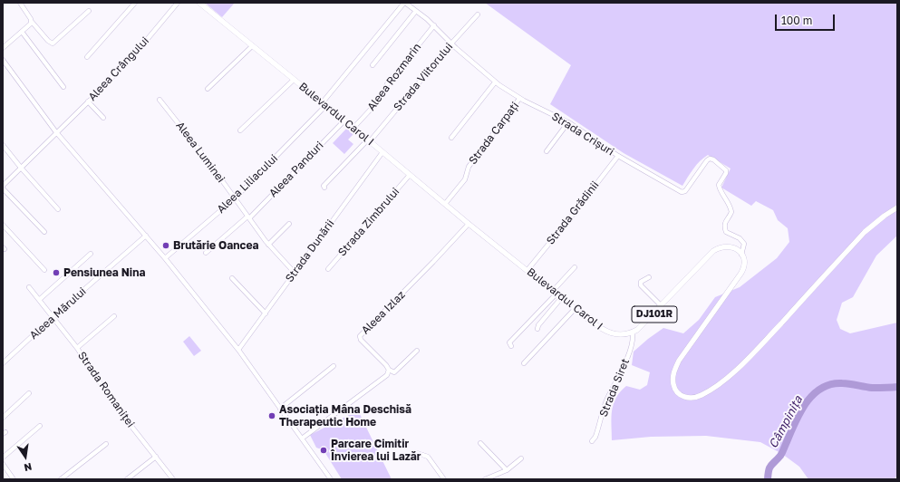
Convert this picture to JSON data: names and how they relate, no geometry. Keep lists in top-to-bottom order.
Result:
{
  "streets": {
    "main road": ["Bulevardul Carol I", "DJ101R"],
    "street": [
      "Aleea Crângului",
      "Aleea Rozmarin",
      "Strada Viitorului",
      "Strada Carpați",
      "Strada Crișuri",
      "Aleea Luminei",
      "Aleea Panduri",
      "Aleea Liliacului",
      "Strada Grădinii",
      "Strada Zimbrului",
      "Strada Dunării",
      "Aleea Izlaz",
      "Aleea Mărului",
      "Strada Siret",
      "Strada Romaniței"
    ]
  },
  "crossings": [
    ["Aleea Rozmarin", "Bulevardul Carol I"],
    ["Aleea Rozmarin", "Strada Crișuri"],
    ["Strada Viitorului", "Bulevardul Carol I"],
    ["Strada Viitorului", "Strada Crișuri"],
    ["Bulevardul Carol I", "Strada Carpați"],
    ["Bulevardul Carol I", "Aleea Panduri"],
    ["Bulevardul Carol I", "Aleea Liliacului"],
    ["Bulevardul Carol I", "Strada Grădinii"],
    ["Bulevardul Carol I", "Strada Zimbrului"],
    ["Bulevardul Carol I", "Strada Dunării"],
    ["Bulevardul Carol I", "Aleea Izlaz"],
    ["Bulevardul Carol I", "DJ101R"],
    ["Bulevardul Carol I", "Strada Siret"],
    ["Strada Carpați", "Strada Crișuri"],
    ["Strada Crișuri", "Aleea Liliacului"],
    ["Strada Crișuri", "Strada Grădinii"],
    ["Strada Crișuri", "DJ101R"],
    ["Aleea Luminei", "Aleea Panduri"],
    ["Aleea Luminei", "Aleea Liliacului"],
    ["Aleea Luminei", "Strada Dunării"],
    ["Aleea Mărului", "Strada Romaniței"],
    ["DJ101R", "Strada Siret"]
  ],
  "water": ["Câmpinița"],
  "places": [
    "Brutărie Oancea",
    "Pensiunea Nina",
    "Asociația Mâna Deschisă Therapeutic Home",
    "Parcare Cimitir Învierea lui Lazăr"
  ],
  "scale_bar": "100 m",
  "north": "bottom"
}
